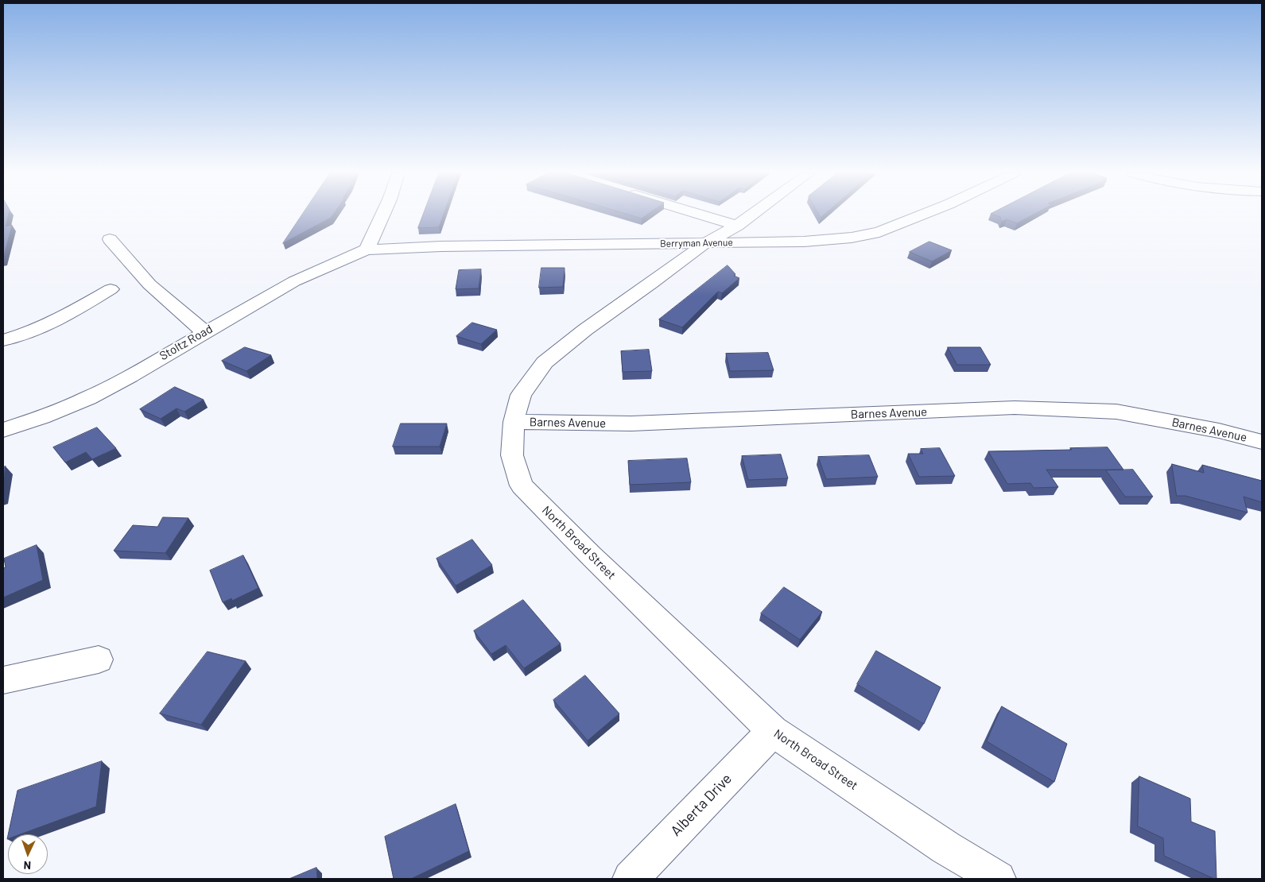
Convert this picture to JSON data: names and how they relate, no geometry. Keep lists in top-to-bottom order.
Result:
{
  "streets": {
    "street": [
      "Berryman Avenue",
      "Stoltz Road",
      "Barnes Avenue",
      "North Broad Street",
      "Alberta Drive"
    ]
  },
  "crossings": [
    ["Berryman Avenue", "Stoltz Road"],
    ["Berryman Avenue", "North Broad Street"],
    ["Barnes Avenue", "North Broad Street"],
    ["North Broad Street", "Alberta Drive"]
  ],
  "north": "bottom"
}
